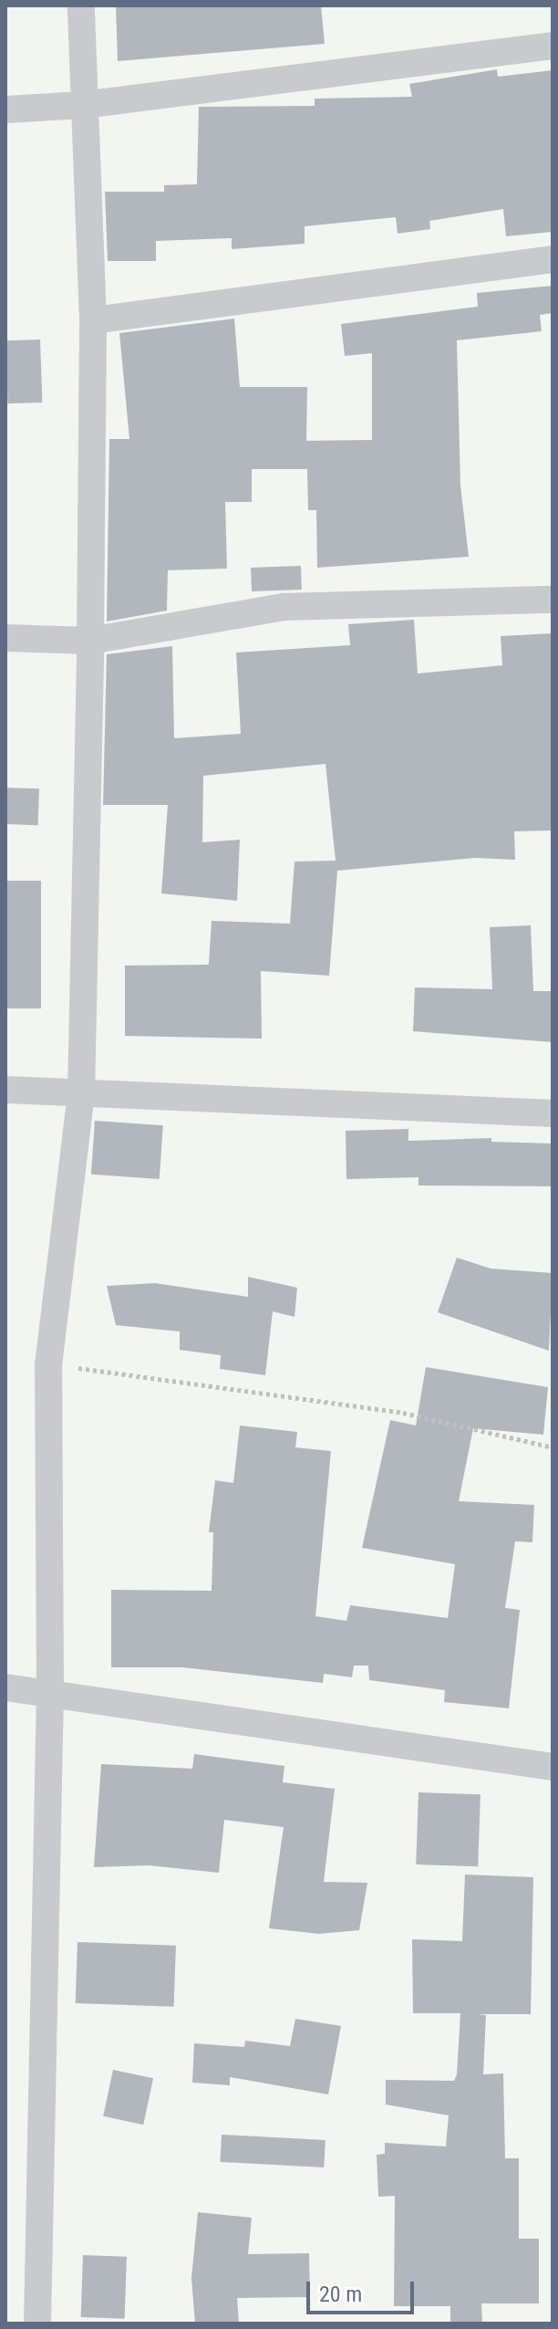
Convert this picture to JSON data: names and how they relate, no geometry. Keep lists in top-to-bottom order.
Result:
{
  "scale_bar": "20 m"
}
